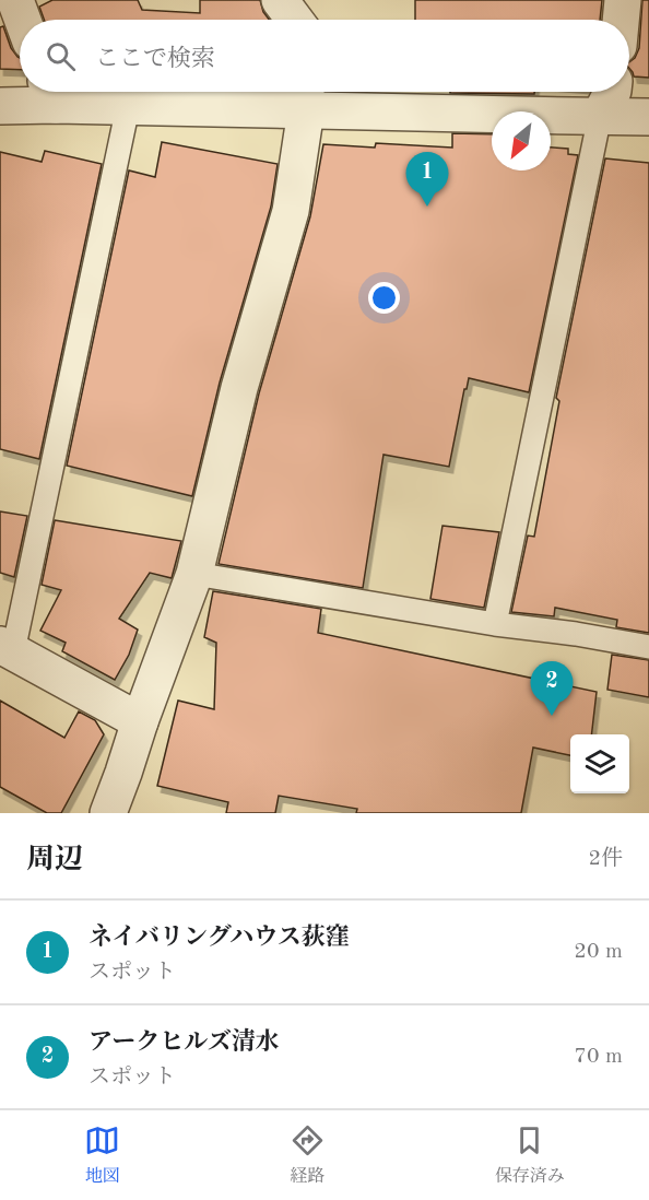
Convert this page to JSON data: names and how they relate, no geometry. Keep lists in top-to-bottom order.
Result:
{
  "north": "bottom left",
  "page": {
    "search": "ここで検索",
    "pins": ["1", "2"],
    "heading": ["周辺", "2件"],
    "list": [
      {
        "mark": "1",
        "name": "ネイバリングハウス荻窪",
        "note": "スポット",
        "value": "20 m"
      },
      {
        "mark": "2",
        "name": "アークヒルズ清水",
        "note": "スポット",
        "value": "70 m"
      }
    ],
    "nav": ["地図", "経路", "保存済み"]
  }
}
